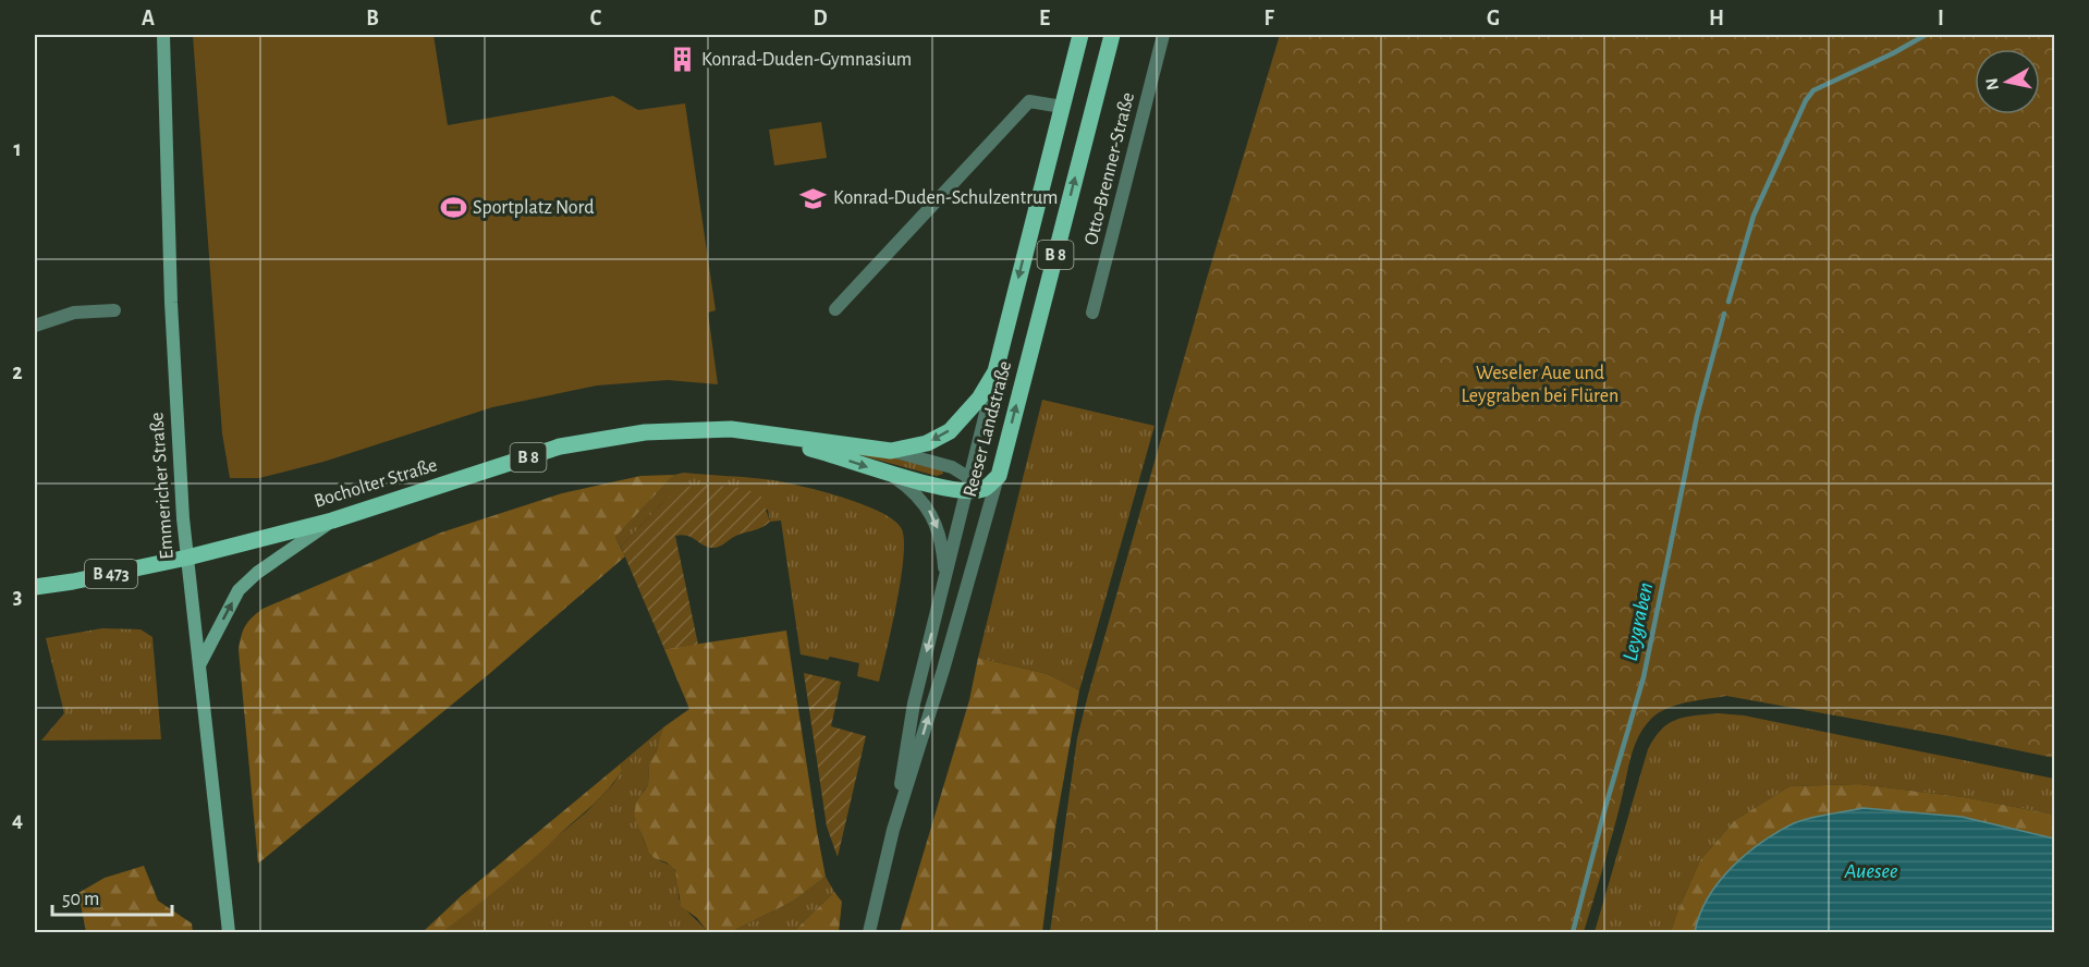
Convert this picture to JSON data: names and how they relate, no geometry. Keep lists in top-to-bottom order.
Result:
{
  "streets": {
    "main road": [
      "B 8",
      "Reeser Landstraße",
      "Bocholter Straße",
      "Emmericher Straße",
      "B 473"
    ],
    "street": ["Otto-Brenner-Straße"]
  },
  "crossings": [
    ["B 8", "Reeser Landstraße"],
    ["B 8", "Bocholter Straße"],
    ["Reeser Landstraße", "Bocholter Straße"],
    ["Bocholter Straße", "Emmericher Straße"]
  ],
  "water": ["Leygraben", "Auesee"],
  "parks": ["Weseler Aue und Leygraben bei Flüren"],
  "places": {
    "building": ["Konrad-Duden-Gymnasium"],
    "school or university": ["Konrad-Duden-Schulzentrum"],
    "sports": ["Sportplatz Nord"]
  },
  "scale_bar": "50 m",
  "north": "left",
  "grid": {
    "columns": [
      "A",
      "B",
      "C",
      "D",
      "E",
      "F",
      "G",
      "H",
      "I"
    ],
    "rows": [
      "1",
      "2",
      "3",
      "4"
    ]
  }
}
